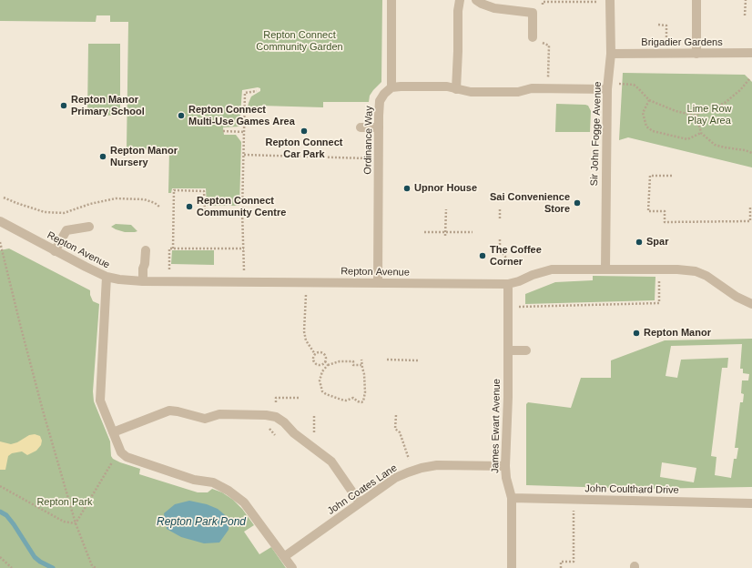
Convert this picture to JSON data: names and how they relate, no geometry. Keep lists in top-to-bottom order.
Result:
{
  "streets": {
    "street": [
      "Brigadier Gardens",
      "Sir John Fogge Avenue",
      "Ordinance Way",
      "Repton Avenue",
      "James Ewart Avenue",
      "John Coates Lane",
      "John Coulthard Drive"
    ]
  },
  "crossings": [
    ["Brigadier Gardens", "Sir John Fogge Avenue"],
    ["Sir John Fogge Avenue", "Repton Avenue"],
    ["Ordinance Way", "Repton Avenue"],
    ["Repton Avenue", "James Ewart Avenue"],
    ["James Ewart Avenue", "John Coates Lane"],
    ["James Ewart Avenue", "John Coulthard Drive"]
  ],
  "water": ["Repton Park Pond"],
  "parks": ["Repton Connect Community Garden", "Lime Row Play Area", "Repton Park"],
  "places": [
    "Repton Manor Primary School",
    "Repton Connect Multi-Use Games Area",
    "Repton Connect Car Park",
    "Repton Manor Nursery",
    "Upnor House",
    "Sai Convenience Store",
    "Repton Connect Community Centre",
    "Spar",
    "The Coffee Corner",
    "Repton Manor"
  ]
}
